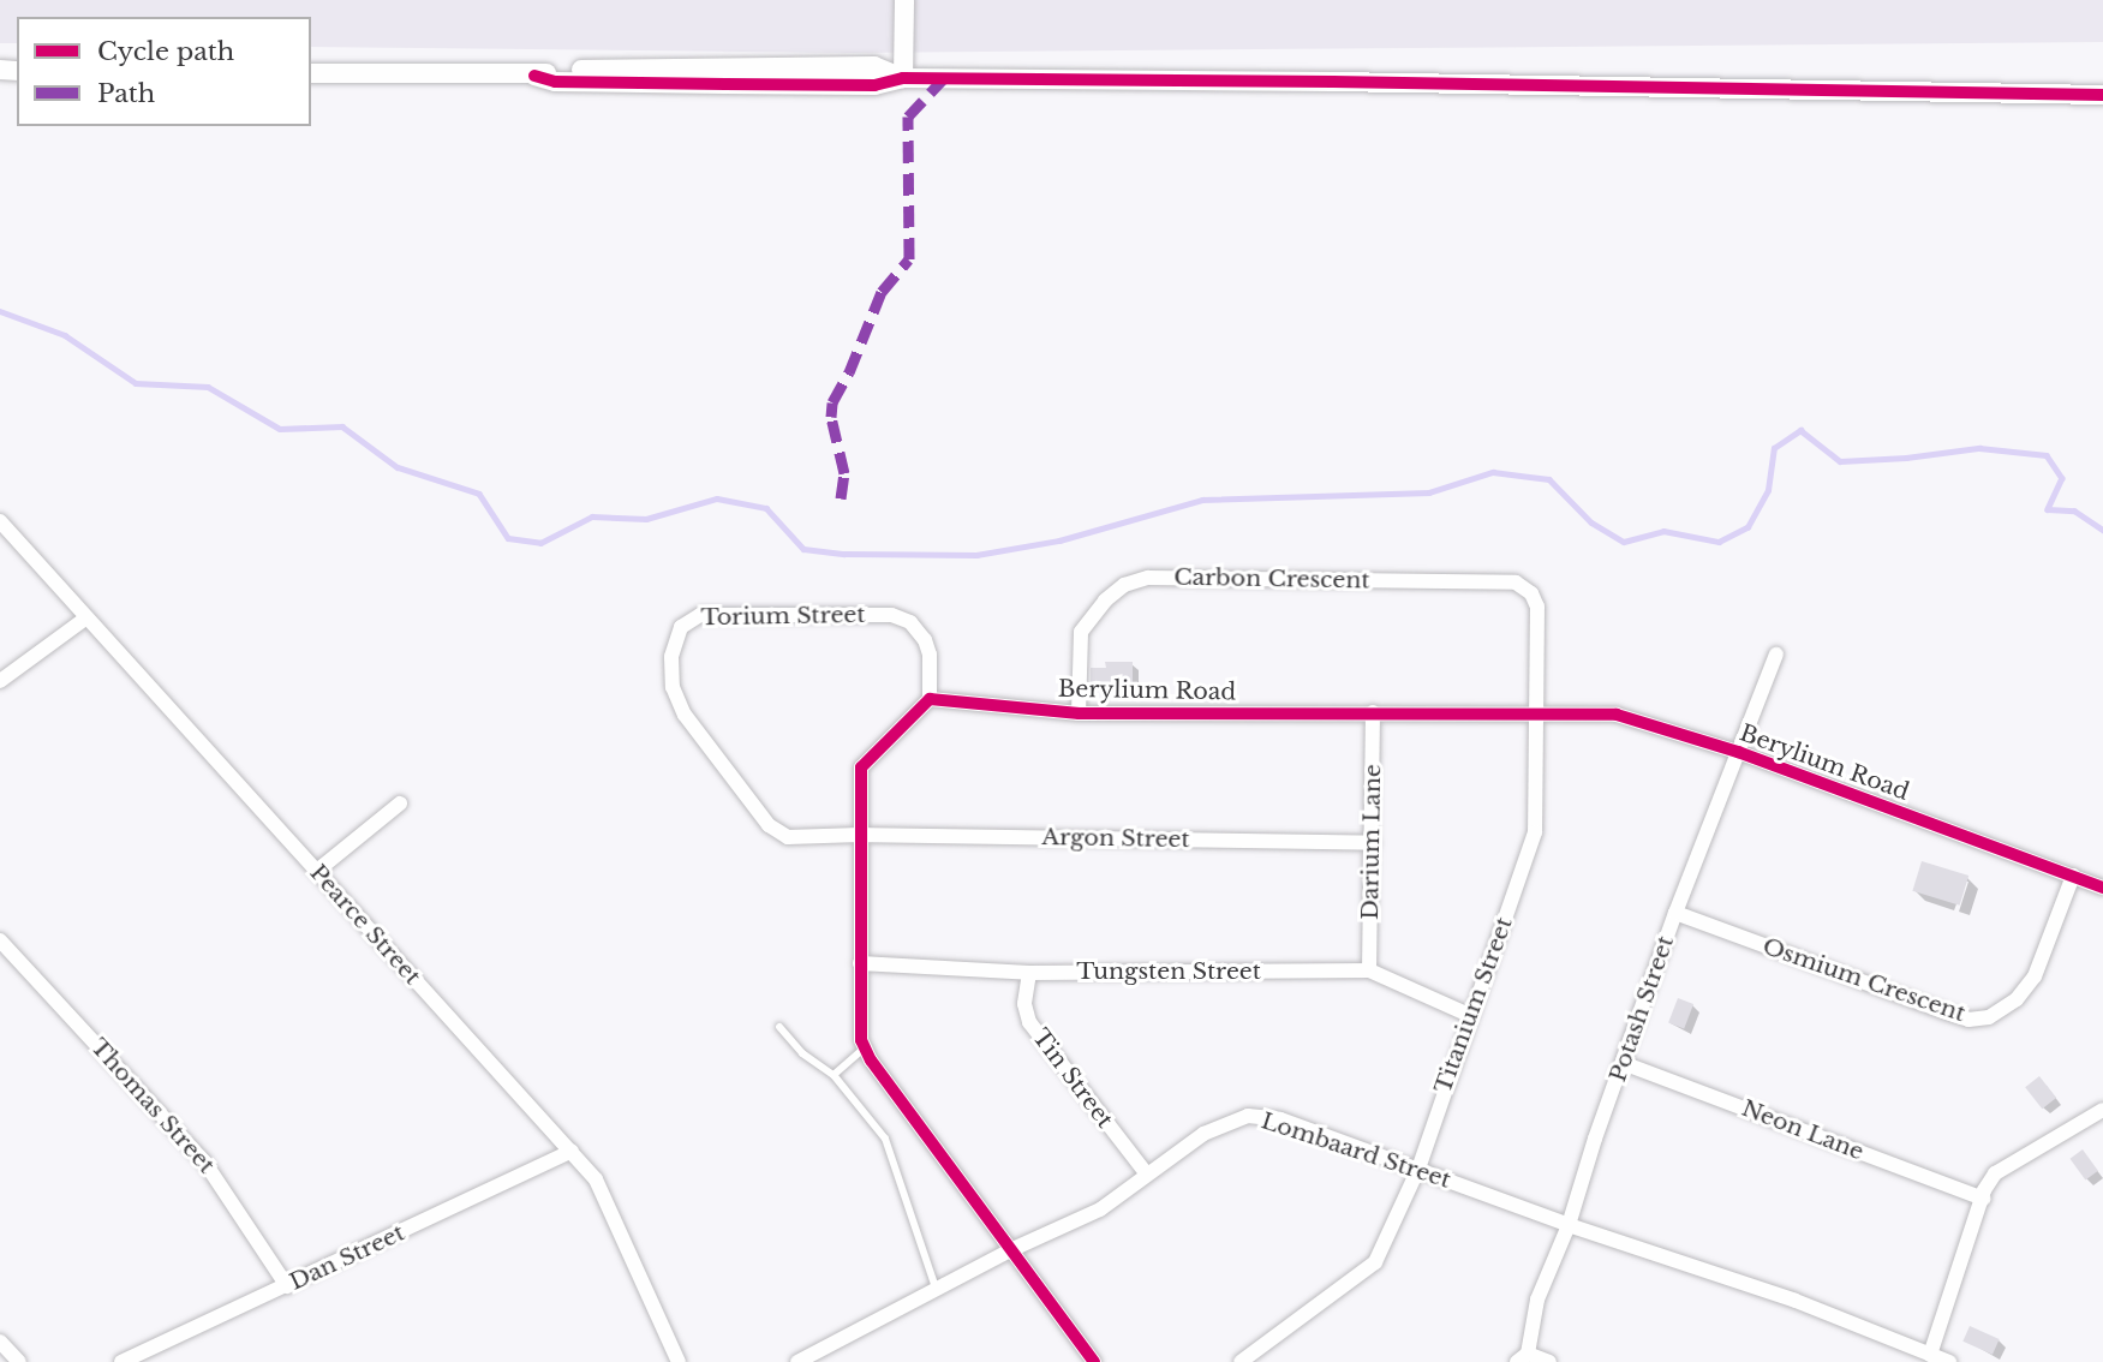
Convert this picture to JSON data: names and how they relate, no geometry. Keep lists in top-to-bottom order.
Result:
{
  "streets": {
    "street": [
      "Carbon Crescent",
      "Torium Street",
      "Berylium Road",
      "Argon Street",
      "Darium Lane",
      "Pearce Street",
      "Tungsten Street",
      "Osmium Crescent",
      "Titanium Street",
      "Potash Street",
      "Tin Street",
      "Thomas Street",
      "Neon Lane",
      "Lombaard Street",
      "Dan Street"
    ]
  },
  "crossings": [
    ["Carbon Crescent", "Berylium Road"],
    ["Carbon Crescent", "Titanium Street"],
    ["Torium Street", "Berylium Road"],
    ["Torium Street", "Argon Street"],
    ["Berylium Road", "Darium Lane"],
    ["Berylium Road", "Osmium Crescent"],
    ["Berylium Road", "Titanium Street"],
    ["Berylium Road", "Potash Street"],
    ["Argon Street", "Darium Lane"],
    ["Darium Lane", "Tungsten Street"],
    ["Pearce Street", "Dan Street"],
    ["Tungsten Street", "Titanium Street"],
    ["Tungsten Street", "Tin Street"],
    ["Osmium Crescent", "Potash Street"],
    ["Titanium Street", "Lombaard Street"],
    ["Potash Street", "Neon Lane"],
    ["Potash Street", "Lombaard Street"],
    ["Tin Street", "Lombaard Street"],
    ["Thomas Street", "Dan Street"]
  ],
  "legend": ["Cycle path", "Path"]
}
